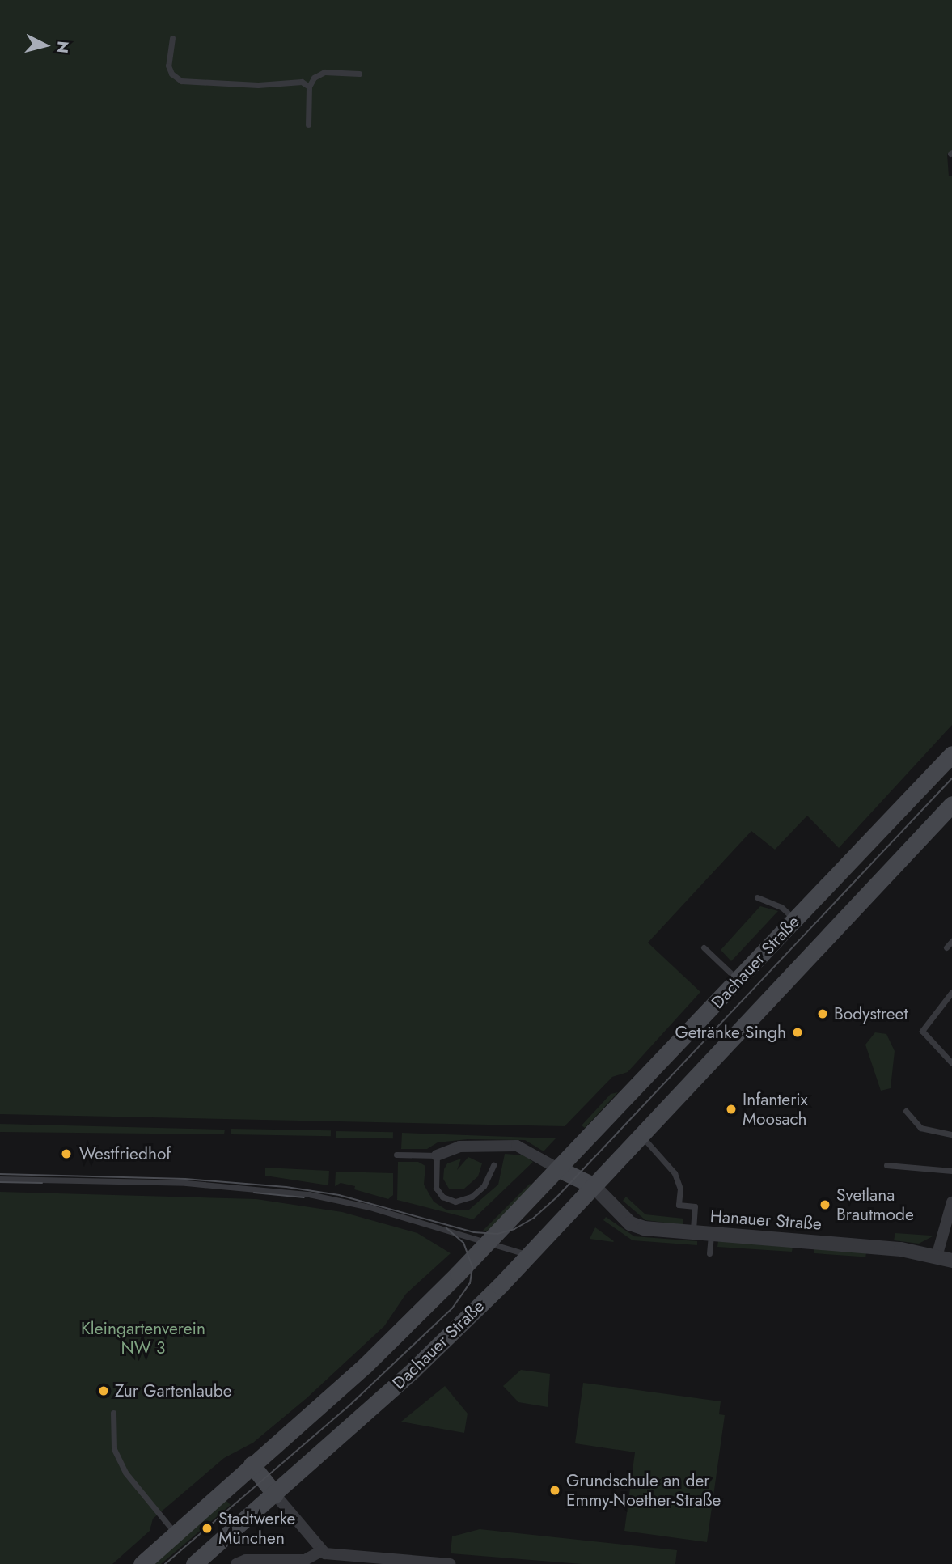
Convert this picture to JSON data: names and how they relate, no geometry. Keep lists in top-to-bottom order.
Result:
{
  "streets": {
    "main road": ["Dachauer Straße"],
    "street": ["Hanauer Straße"]
  },
  "crossings": [
    ["Dachauer Straße", "Hanauer Straße"]
  ],
  "parks": ["Kleingartenverein NW 3"],
  "places": [
    "Bodystreet",
    "Getränke Singh",
    "Infanterix Moosach",
    "Westfriedhof",
    "Svetlana Brautmode",
    "Zur Gartenlaube",
    "Grundschule an der Emmy-Noether-Straße",
    "Stadtwerke München"
  ],
  "north": "right"
}
